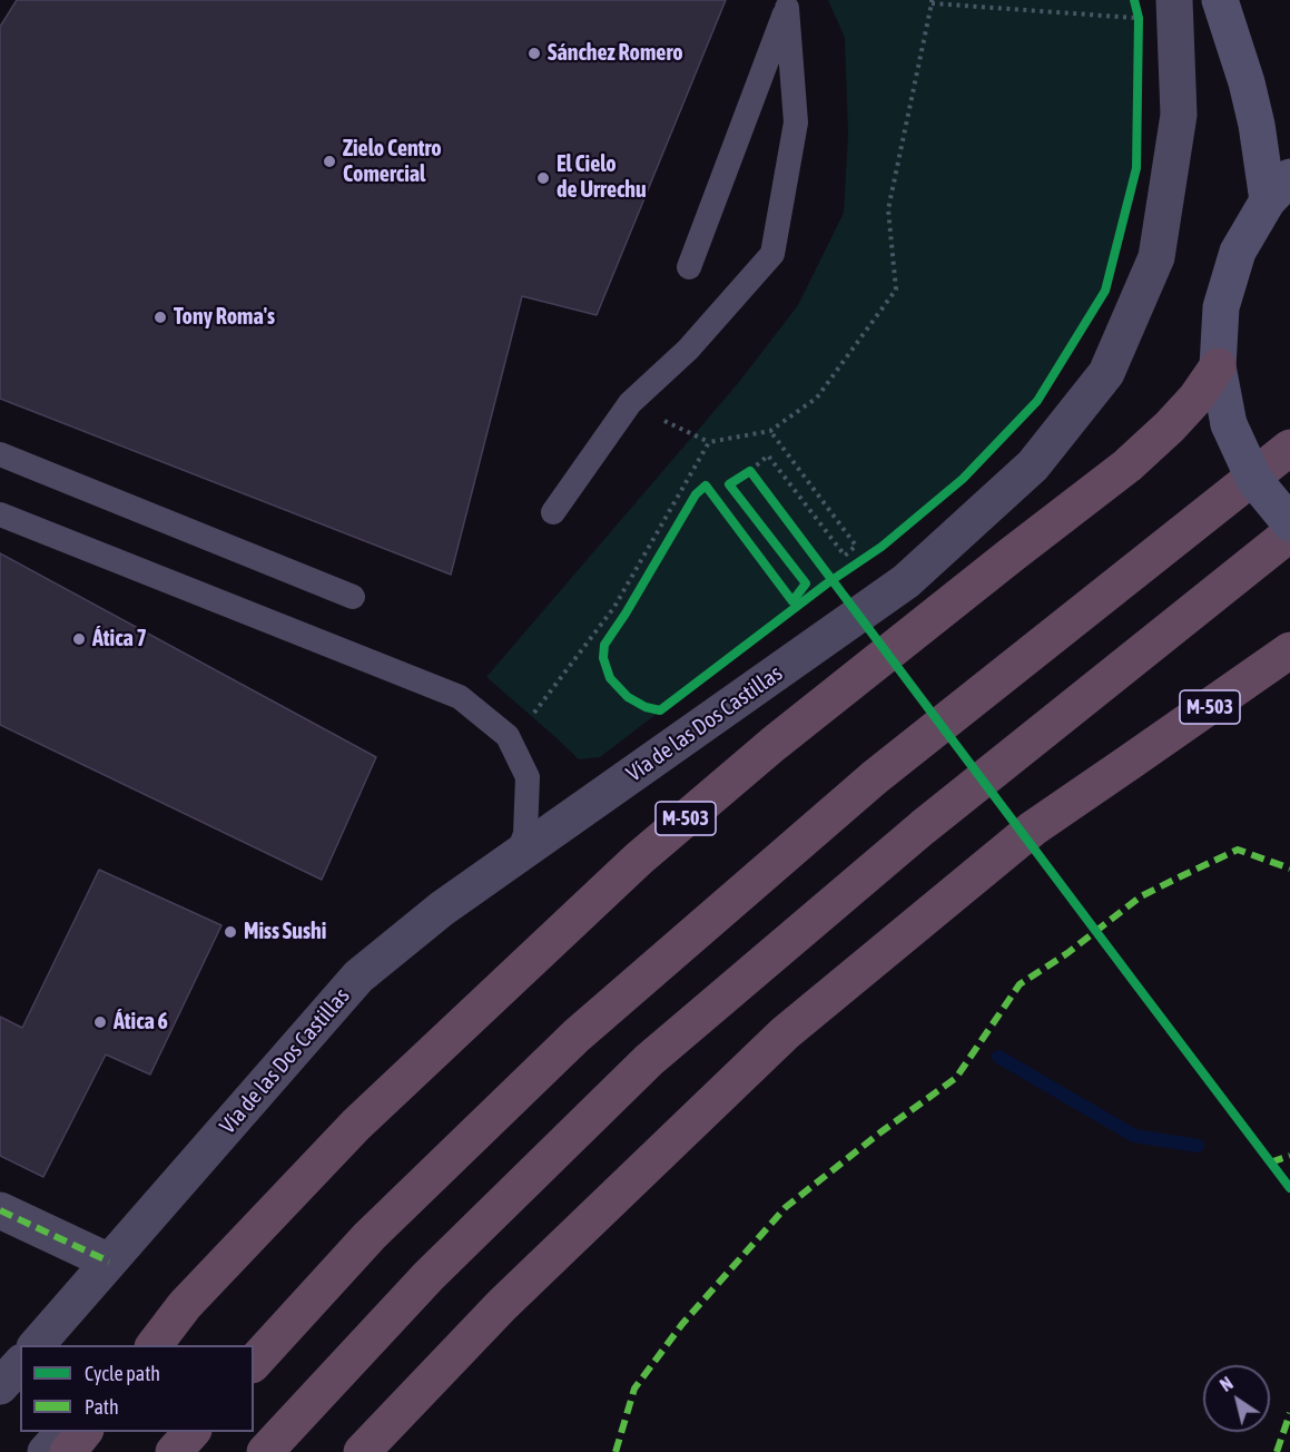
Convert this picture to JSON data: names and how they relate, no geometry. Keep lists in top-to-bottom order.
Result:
{
  "streets": {
    "highway": ["M-503"],
    "street": ["Vía de las Dos Castillas"]
  },
  "places": [
    "Sánchez Romero",
    "Zielo Centro Comercial",
    "El Cielo de Urrechu",
    "Tony Roma's",
    "Ática 7",
    "Miss Sushi",
    "Ática 6"
  ],
  "legend": ["Cycle path", "Path"],
  "north": "top left"
}
